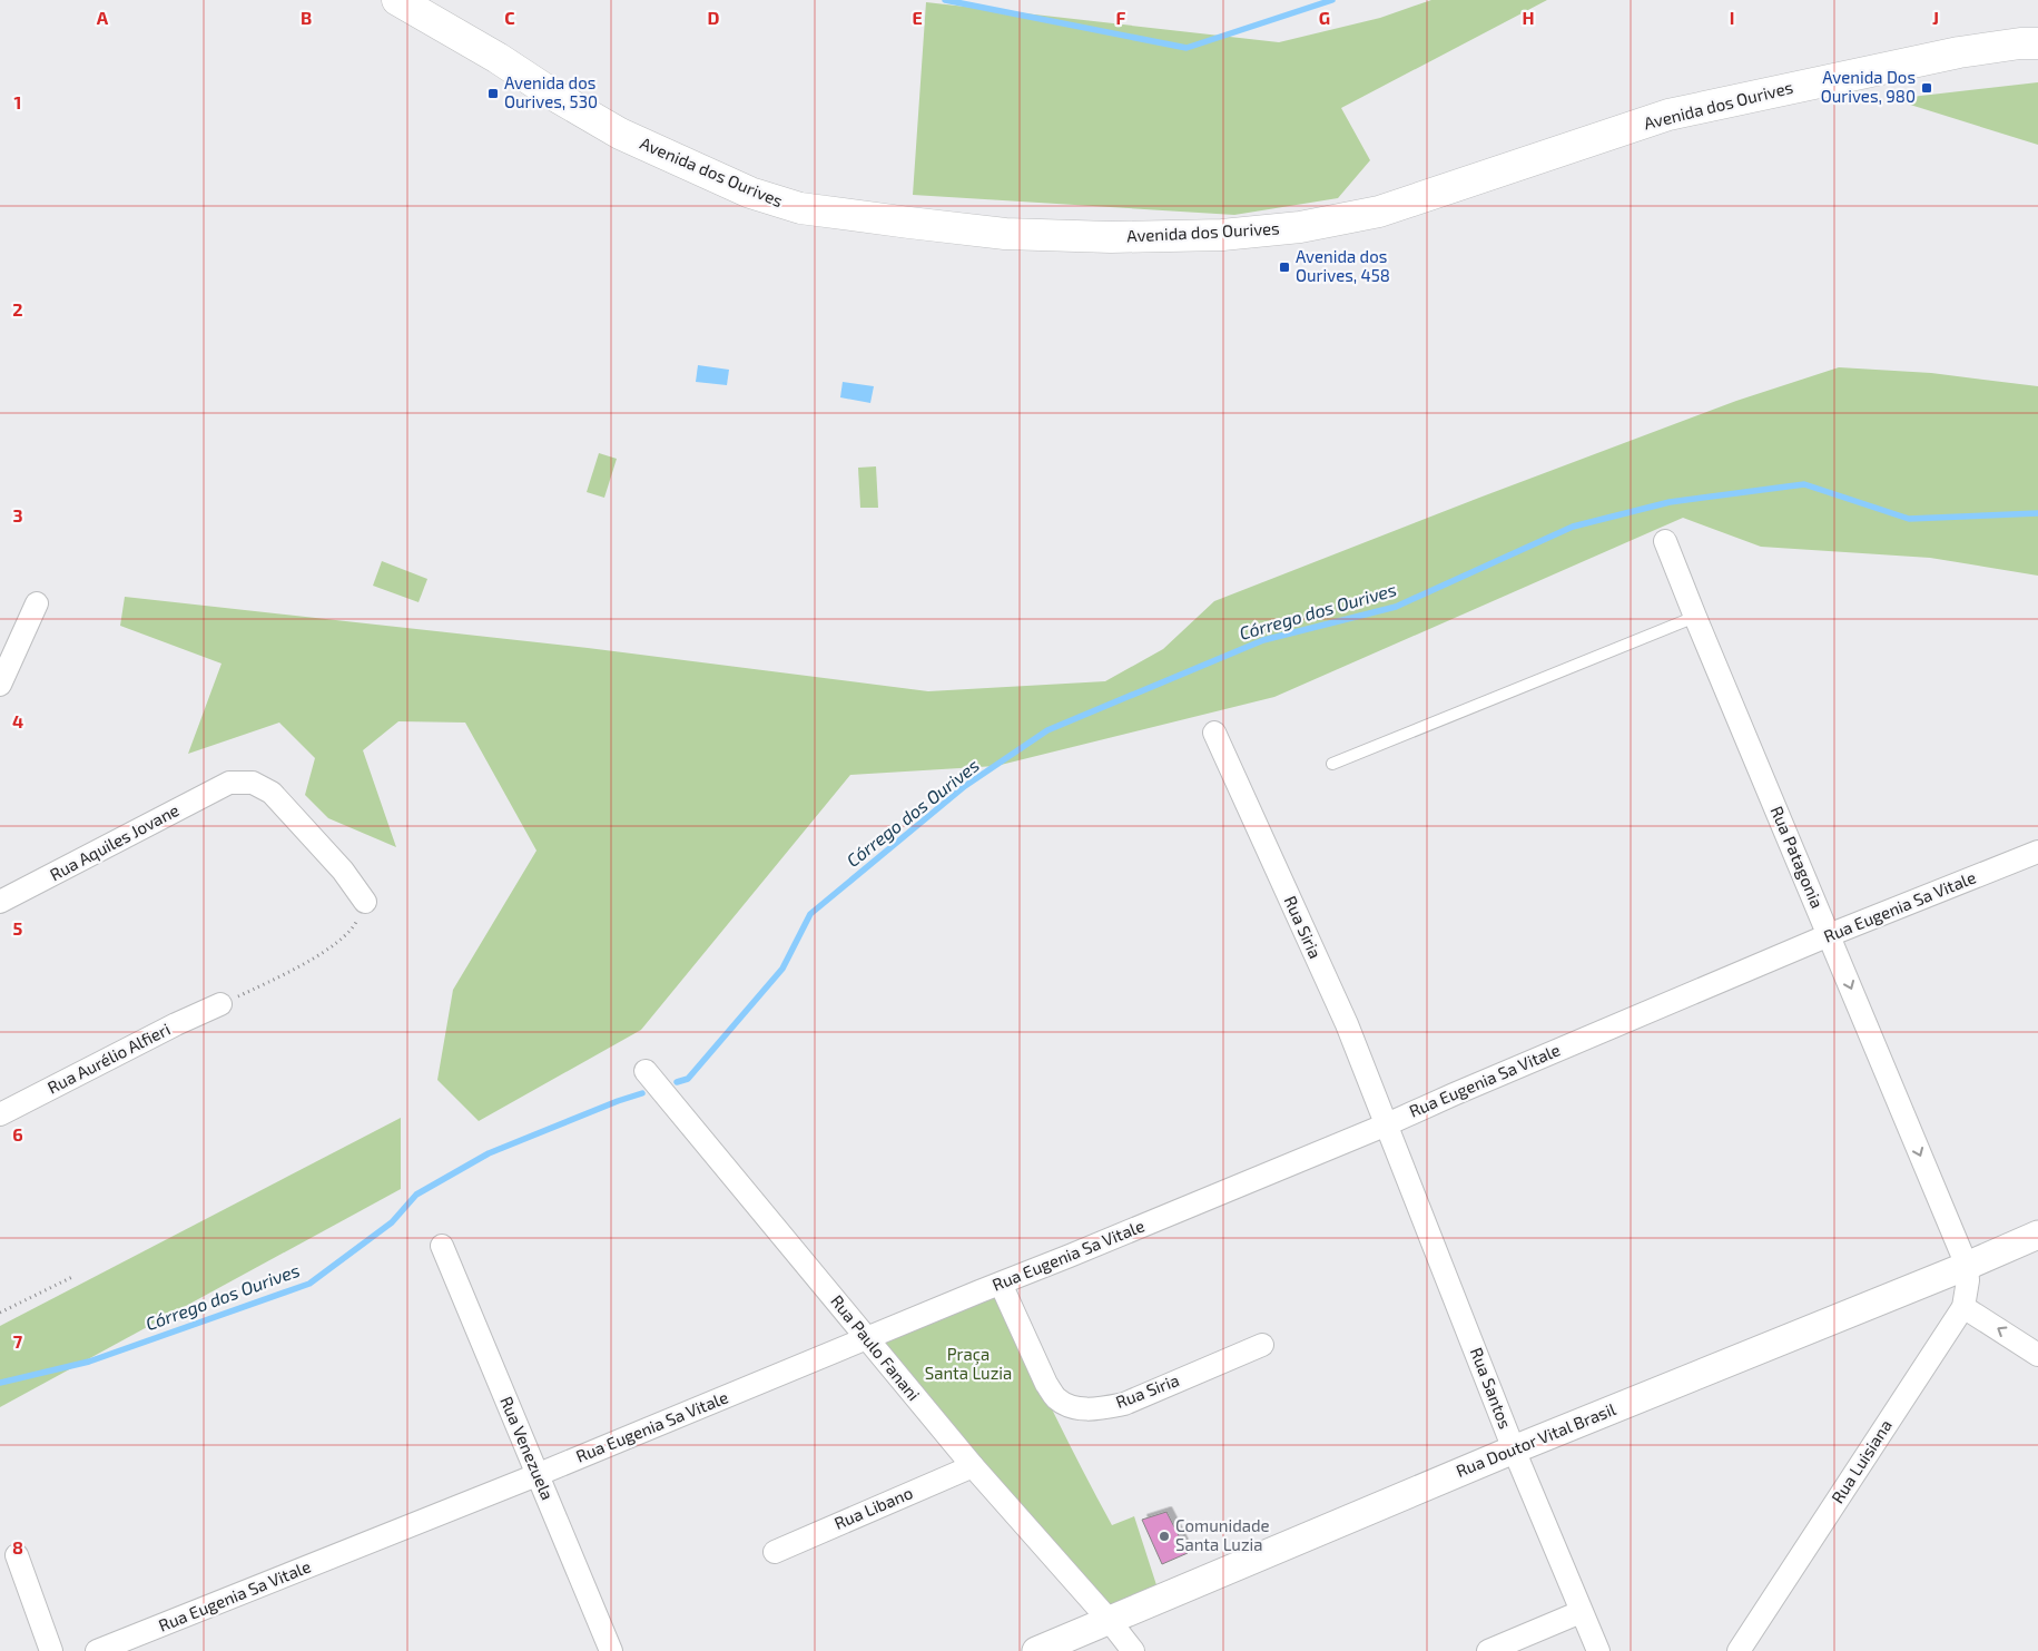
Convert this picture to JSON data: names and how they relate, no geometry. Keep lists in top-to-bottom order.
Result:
{
  "streets": {
    "main road": ["Avenida dos Ourives"],
    "street": [
      "Rua Aquiles Jovane",
      "Rua Patagonia",
      "Rua Eugenia Sa Vitale",
      "Rua Siria",
      "Rua Aurélio Alfieri",
      "Rua Paulo Fanani",
      "Rua Santos",
      "Rua Doutor Vital Brasil",
      "Rua Venezuela",
      "Rua Luisiana",
      "Rua Libano"
    ]
  },
  "crossings": [
    ["Rua Patagonia", "Rua Eugenia Sa Vitale"],
    ["Rua Patagonia", "Rua Doutor Vital Brasil"],
    ["Rua Patagonia", "Rua Luisiana"],
    ["Rua Eugenia Sa Vitale", "Rua Siria"],
    ["Rua Eugenia Sa Vitale", "Rua Paulo Fanani"],
    ["Rua Eugenia Sa Vitale", "Rua Santos"],
    ["Rua Eugenia Sa Vitale", "Rua Venezuela"],
    ["Rua Siria", "Rua Santos"],
    ["Rua Paulo Fanani", "Rua Doutor Vital Brasil"],
    ["Rua Paulo Fanani", "Rua Libano"],
    ["Rua Santos", "Rua Doutor Vital Brasil"],
    ["Rua Doutor Vital Brasil", "Rua Luisiana"]
  ],
  "one_way": ["Rua Patagonia"],
  "water": ["Córrego dos Ourives"],
  "parks": ["Praça Santa Luzia"],
  "places": {
    "transit": ["Avenida Dos Ourives, 980", "Avenida dos Ourives, 530", "Avenida dos Ourives, 458"],
    "other": ["Comunidade Santa Luzia"]
  },
  "grid": {
    "columns": [
      "A",
      "B",
      "C",
      "D",
      "E",
      "F",
      "G",
      "H",
      "I",
      "J"
    ],
    "rows": [
      "1",
      "2",
      "3",
      "4",
      "5",
      "6",
      "7",
      "8"
    ]
  }
}
